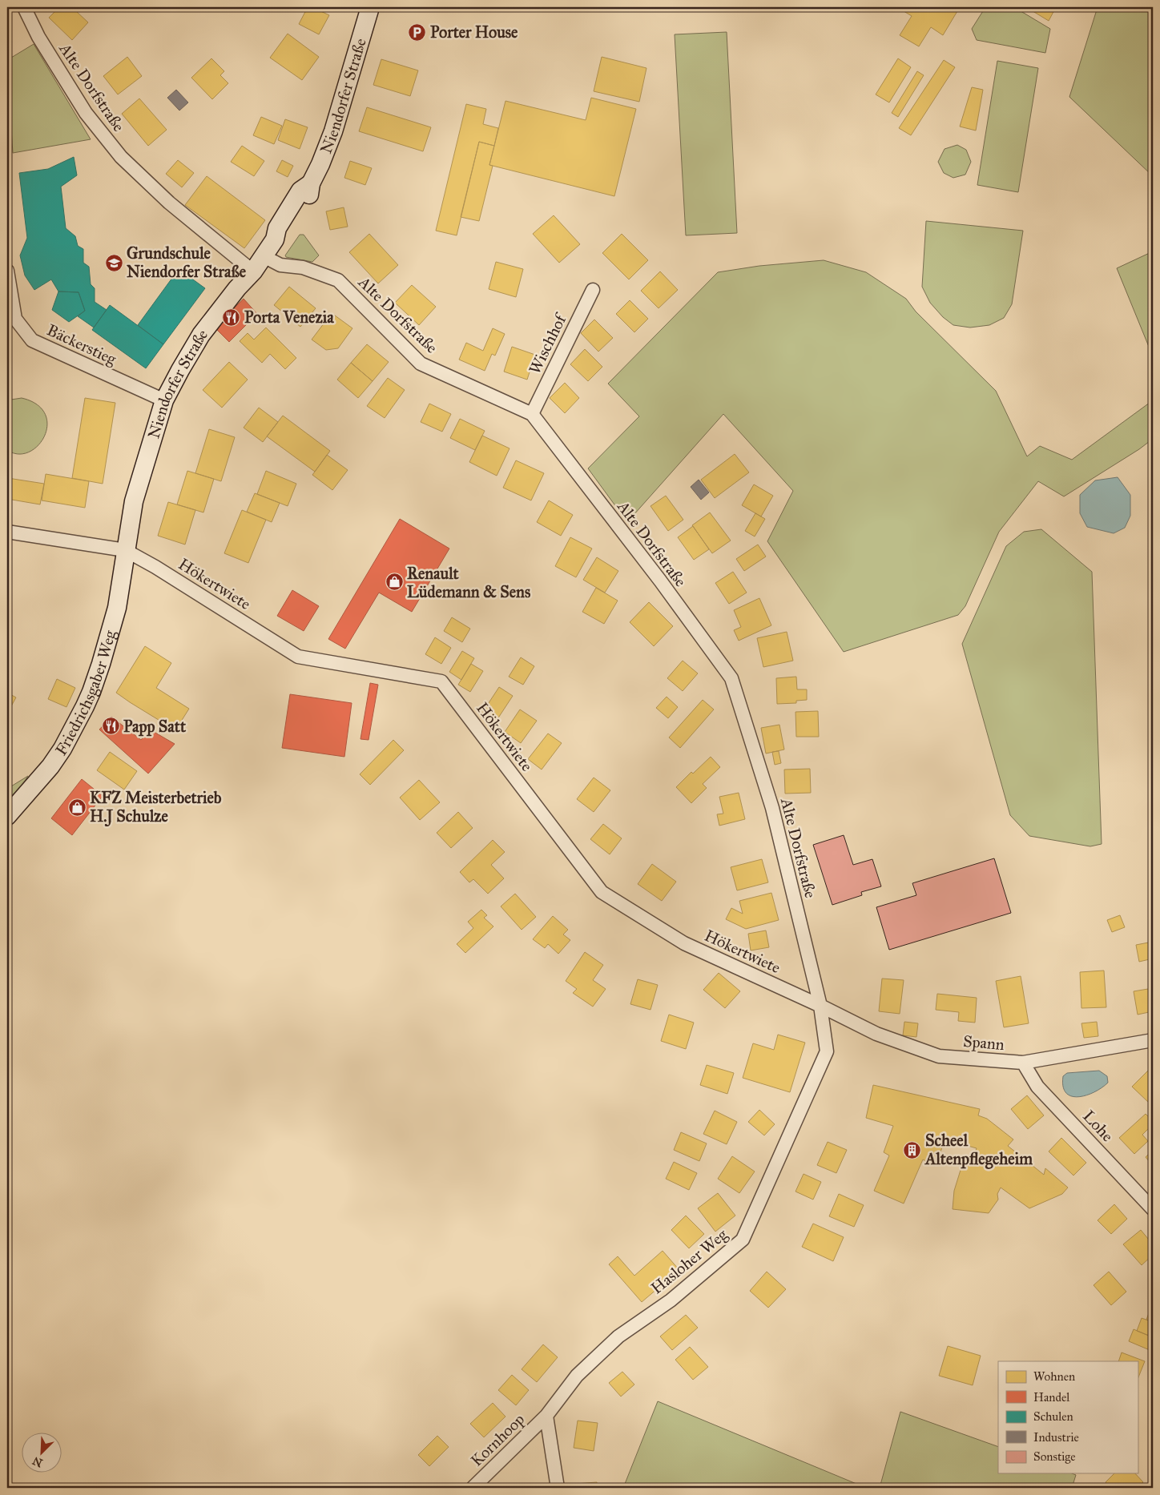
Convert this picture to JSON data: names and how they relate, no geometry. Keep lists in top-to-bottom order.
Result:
{
  "streets": {
    "main road": ["Niendorfer Straße", "Friedrichsgaber Weg"],
    "street": [
      "Alte Dorfstraße",
      "Bäckerstieg",
      "Wischhof",
      "Hökertwiete",
      "Spann",
      "Lohe",
      "Hasloher Weg",
      "Kornhoop"
    ]
  },
  "crossings": [
    ["Alte Dorfstraße", "Niendorfer Straße"],
    ["Alte Dorfstraße", "Wischhof"],
    ["Alte Dorfstraße", "Hökertwiete"],
    ["Alte Dorfstraße", "Spann"],
    ["Alte Dorfstraße", "Hasloher Weg"],
    ["Niendorfer Straße", "Bäckerstieg"],
    ["Niendorfer Straße", "Hökertwiete"],
    ["Niendorfer Straße", "Friedrichsgaber Weg"],
    ["Hökertwiete", "Friedrichsgaber Weg"],
    ["Hökertwiete", "Spann"],
    ["Hökertwiete", "Hasloher Weg"],
    ["Spann", "Lohe"],
    ["Spann", "Hasloher Weg"],
    ["Hasloher Weg", "Kornhoop"]
  ],
  "places": {
    "parking": ["Porter House"],
    "school or university": ["Grundschule Niendorfer Straße"],
    "restaurant": ["Porta Venezia", "Papp Satt"],
    "shop": ["Renault Lüdemann & Sens", "KFZ Meisterbetrieb H.J Schulze"],
    "building": ["Scheel Altenpflegeheim"]
  },
  "legend": [
    "Wohnen",
    "Handel",
    "Schulen",
    "Industrie",
    "Sonstige"
  ],
  "north": "bottom left"
}
